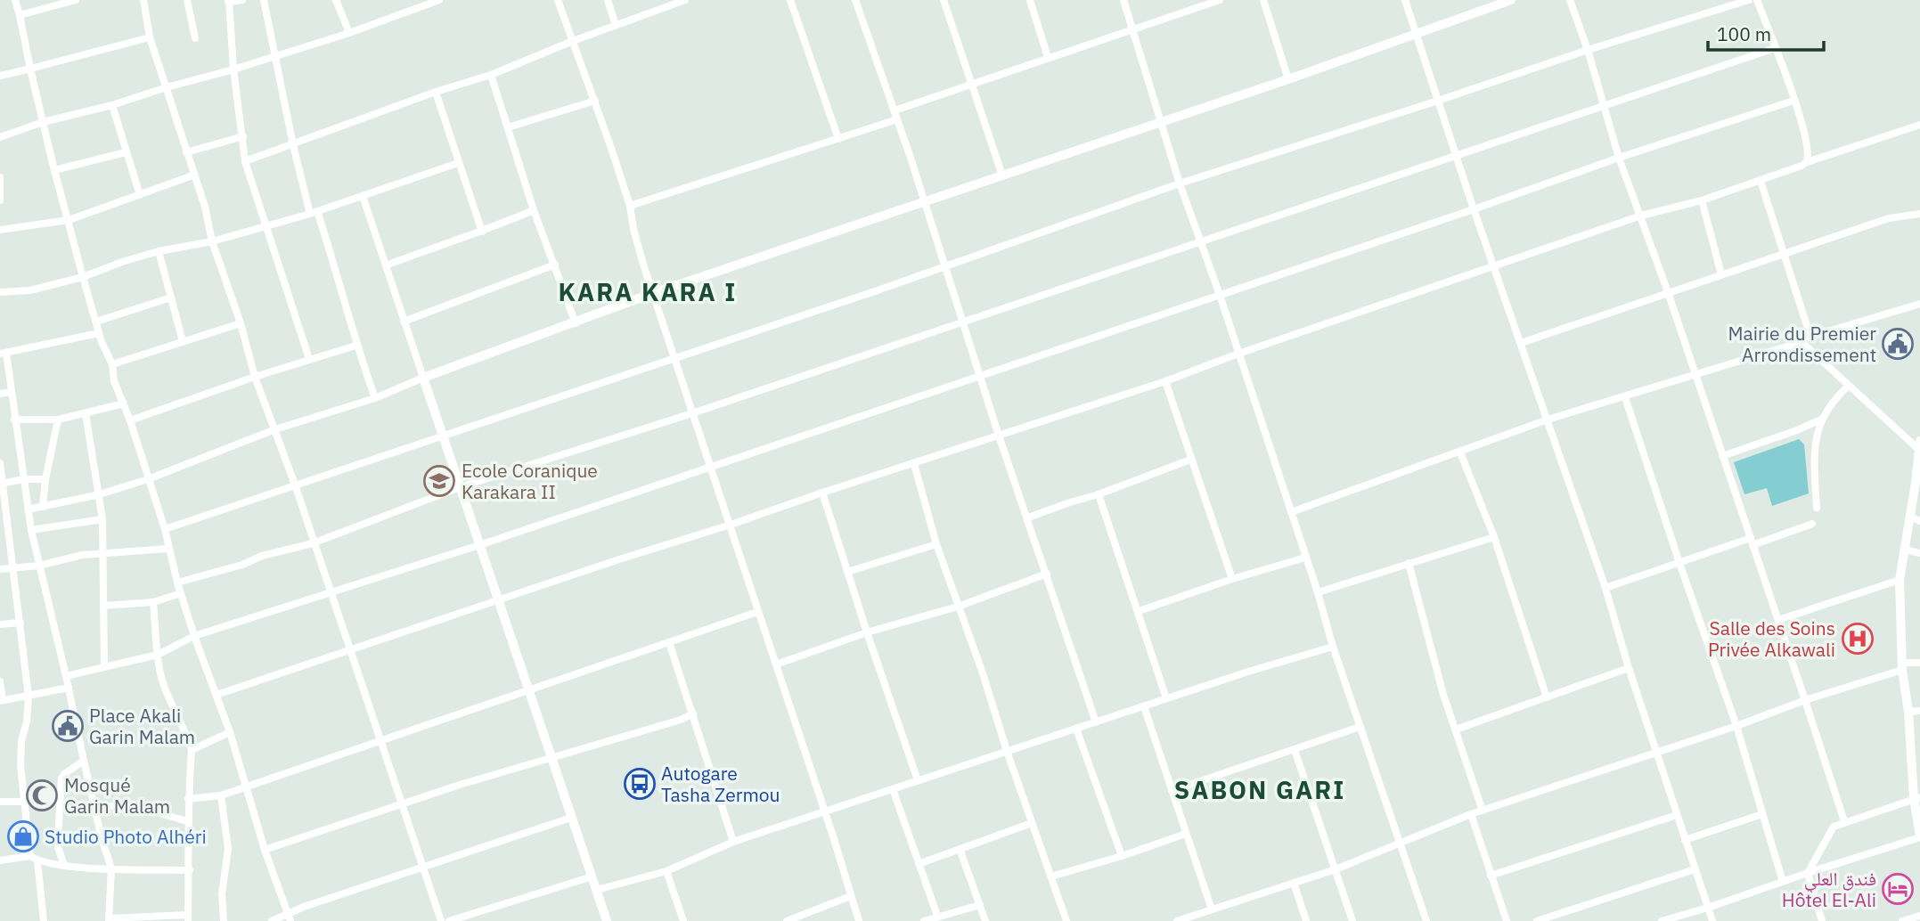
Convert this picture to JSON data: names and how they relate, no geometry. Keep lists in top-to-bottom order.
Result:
{
  "districts": ["KARA KARA I", "SABON GARI"],
  "places": {
    "public building": ["Mairie du Premier Arrondissement", "Place Akali Garin Malam"],
    "school or university": ["Ecole Coranique Karakara II"],
    "hospital": ["Salle des Soins Privée Alkawali"],
    "bus stop": ["Autogare Tasha Zermou"],
    "mosque": ["Mosqué Garin Malam"],
    "shop": ["Studio Photo Alhéri"],
    "hotel": ["فندق العلي Hôtel El-Ali"]
  },
  "scale_bar": "100 m"
}
